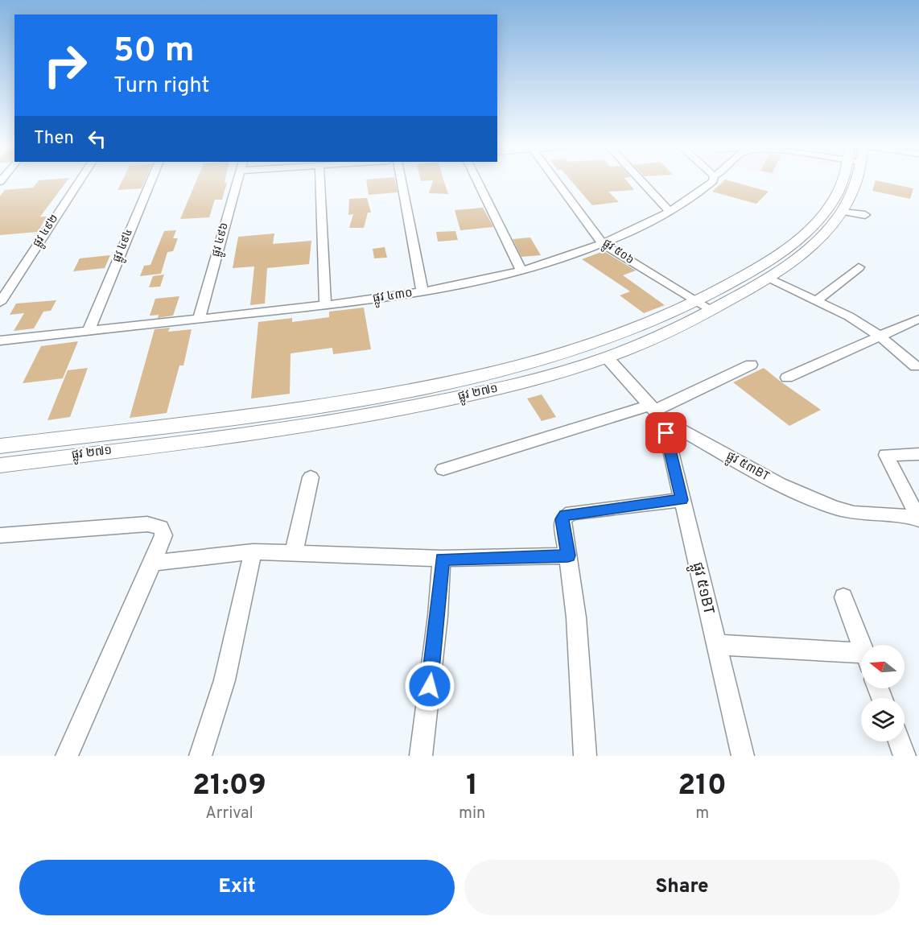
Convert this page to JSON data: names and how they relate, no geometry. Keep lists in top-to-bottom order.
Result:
{
  "streets": {
    "main road": ["ផ្លូវ ២៧១"],
    "street": [
      "ផ្លូវ ៤៩២",
      "ផ្លូវ ៤៩៦",
      "ផ្លូវ ៤៩៤",
      "ផ្លូវ ៥០៦",
      "ផ្លូវ ៤៣០",
      "ផ្លូវ ៥៣BT",
      "ផ្លូវ ៥១BT"
    ]
  },
  "crossings": [
    ["ផ្លូវ ៤៩៦", "ផ្លូវ ៤៣០"],
    ["ផ្លូវ ៤៩៤", "ផ្លូវ ៤៣០"],
    ["ផ្លូវ ៥០៦", "ផ្លូវ ៤៣០"],
    ["ផ្លូវ ៥០៦", "ផ្លូវ ២៧១"],
    ["ផ្លូវ ២៧១", "ផ្លូវ ៥៣BT"],
    ["ផ្លូវ ៥៣BT", "ផ្លូវ ៥១BT"]
  ],
  "north": "left",
  "page": {
    "turn": ["50 m", "Turn right"],
    "then": "Then",
    "eta": [
      "21:09",
      "Arrival",
      "1",
      "min",
      "210",
      "m"
    ],
    "buttons": ["Exit", "Share"]
  }
}
